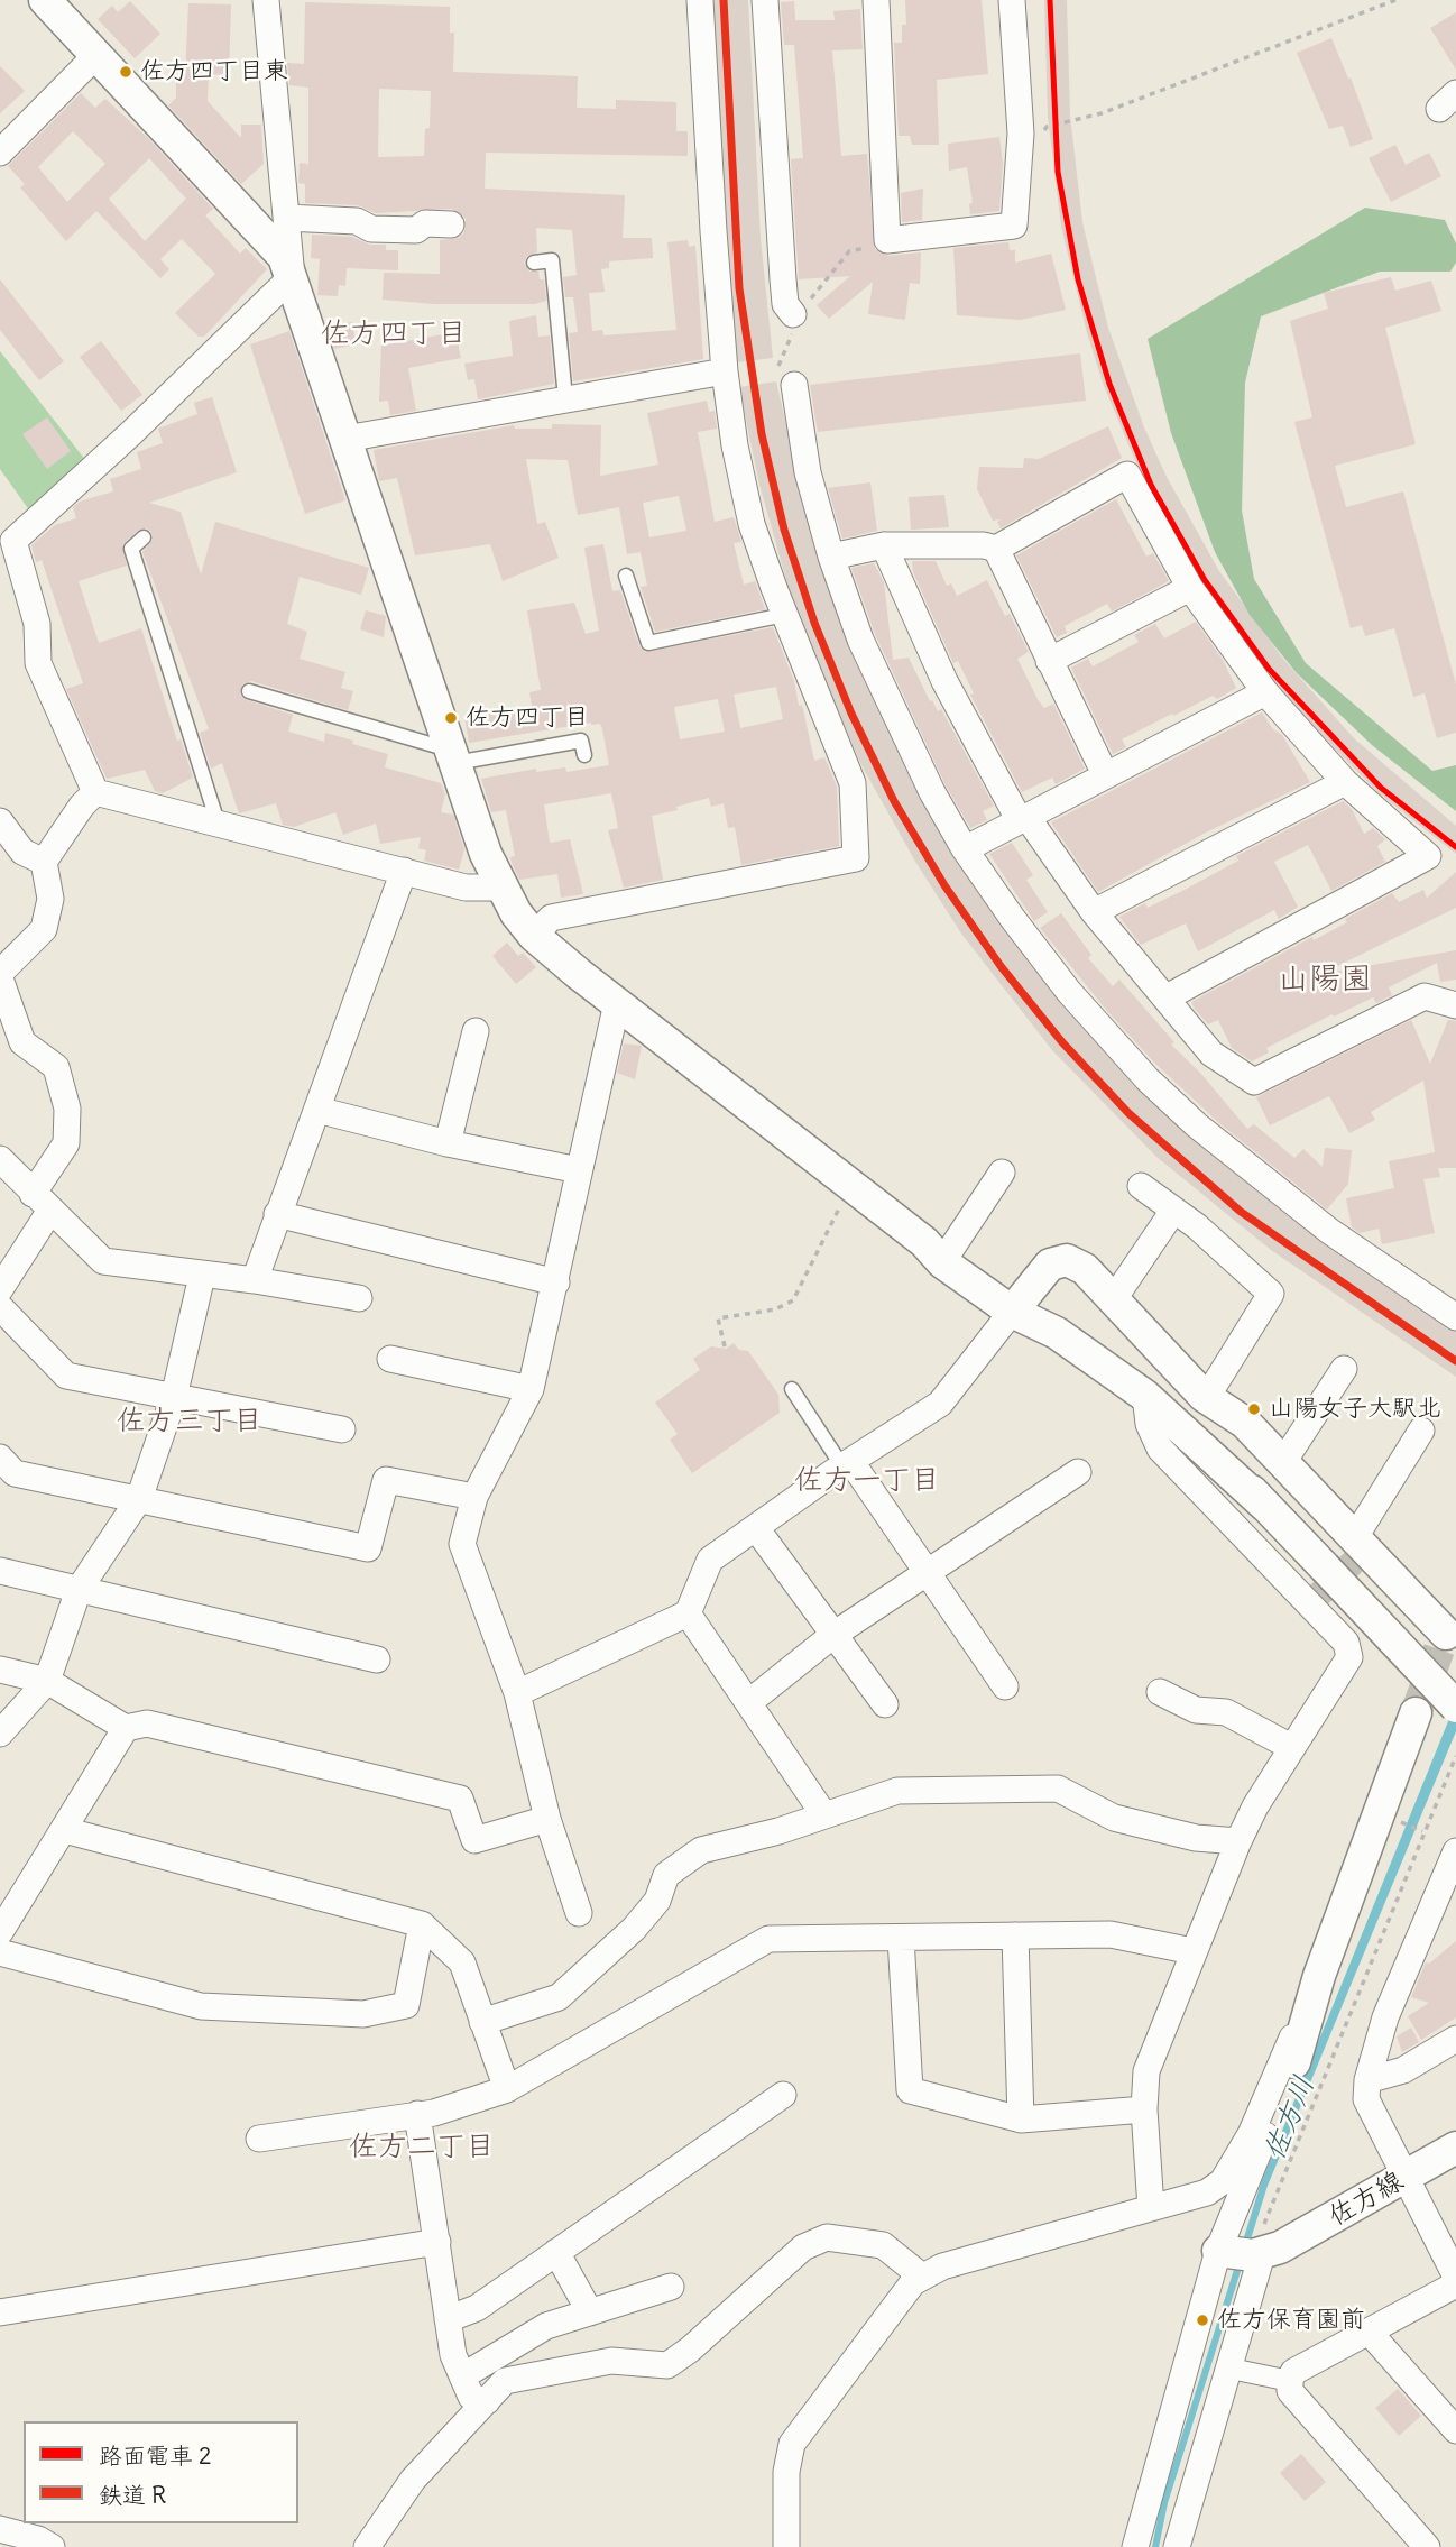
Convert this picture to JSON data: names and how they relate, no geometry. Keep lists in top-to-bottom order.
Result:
{
  "streets": {
    "street": ["佐方線"]
  },
  "districts": [
    "佐方四丁目",
    "山陽園",
    "佐方三丁目",
    "佐方一丁目",
    "佐方二丁目"
  ],
  "water": ["佐方川"],
  "places": [
    "佐方四丁目東",
    "佐方四丁目",
    "山陽女子大駅北",
    "佐方保育園前"
  ],
  "lines": ["tram line 2", "rail line R"],
  "legend": ["路面電車 2", "鉄道 R"]
}
